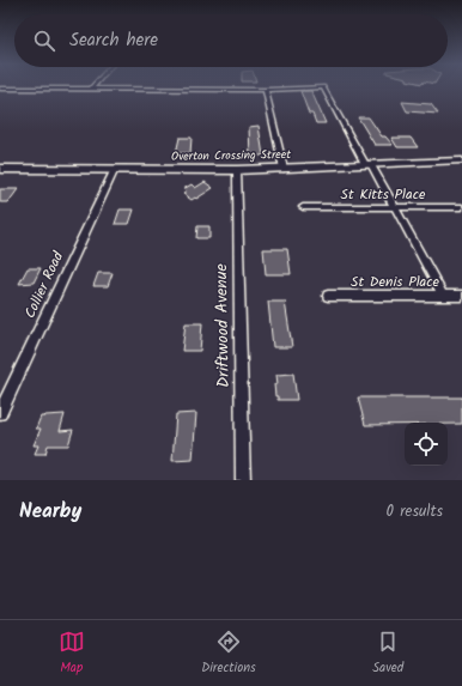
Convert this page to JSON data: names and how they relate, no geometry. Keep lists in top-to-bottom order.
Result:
{
  "streets": {
    "main road": ["Overton Crossing Street"],
    "street": [
      "St Kitts Place",
      "St Denis Place",
      "Collier Road",
      "Driftwood Avenue"
    ]
  },
  "crossings": [
    ["Overton Crossing Street", "Collier Road"],
    ["Overton Crossing Street", "Driftwood Avenue"]
  ],
  "page": {
    "search": "Search here",
    "heading": ["Nearby", "0 results"],
    "nav": ["Map", "Directions", "Saved"]
  }
}
